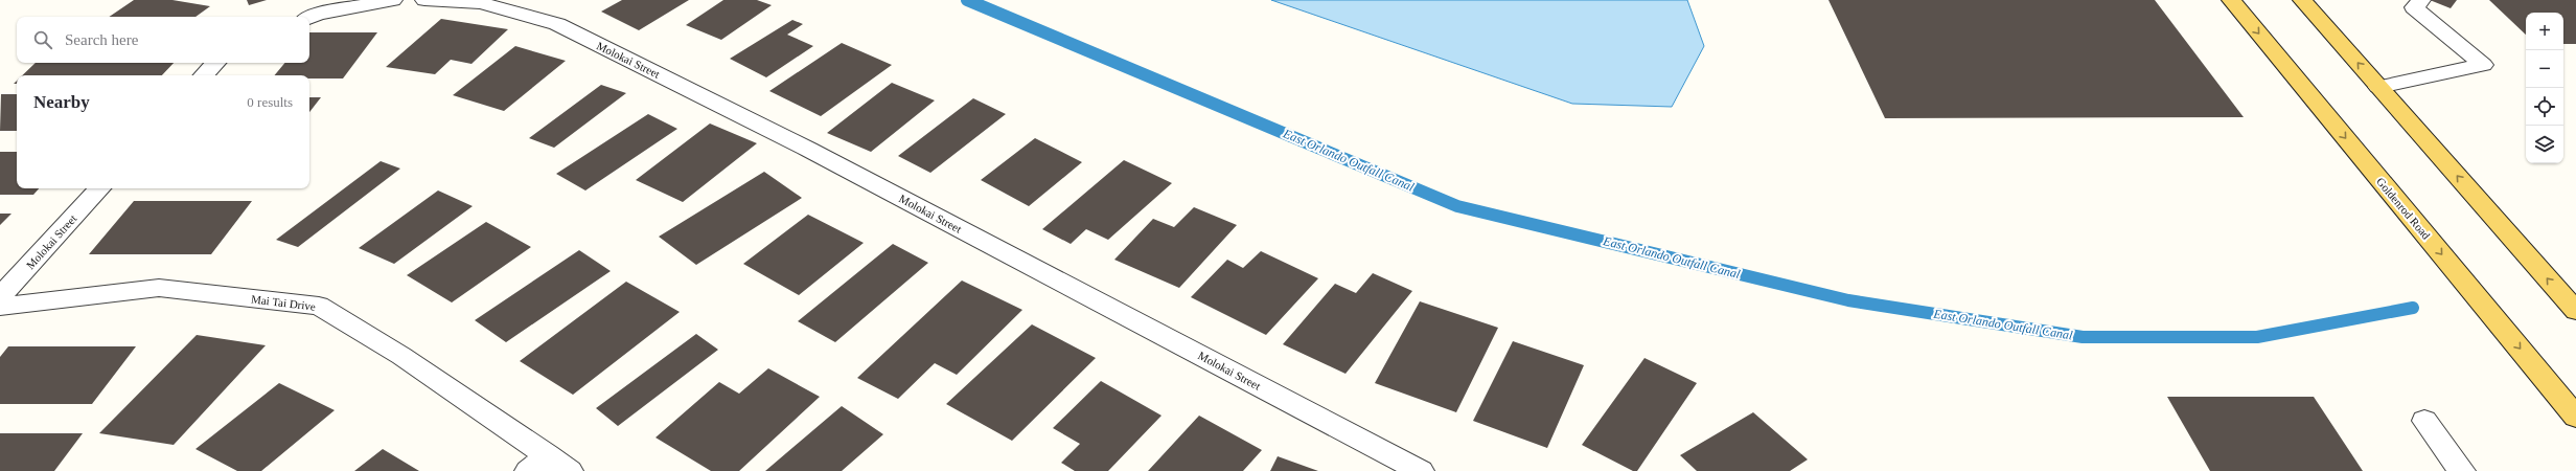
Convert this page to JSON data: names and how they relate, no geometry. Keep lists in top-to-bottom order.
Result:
{
  "streets": {
    "main road": ["Goldenrod Road"],
    "street": ["Molokai Street", "Mai Tai Drive"]
  },
  "water": ["East Orlando Outfall Canal"],
  "page": {
    "map_buttons": ["+", "−"],
    "search": "Search here",
    "heading": ["Nearby", "0 results"]
  }
}
